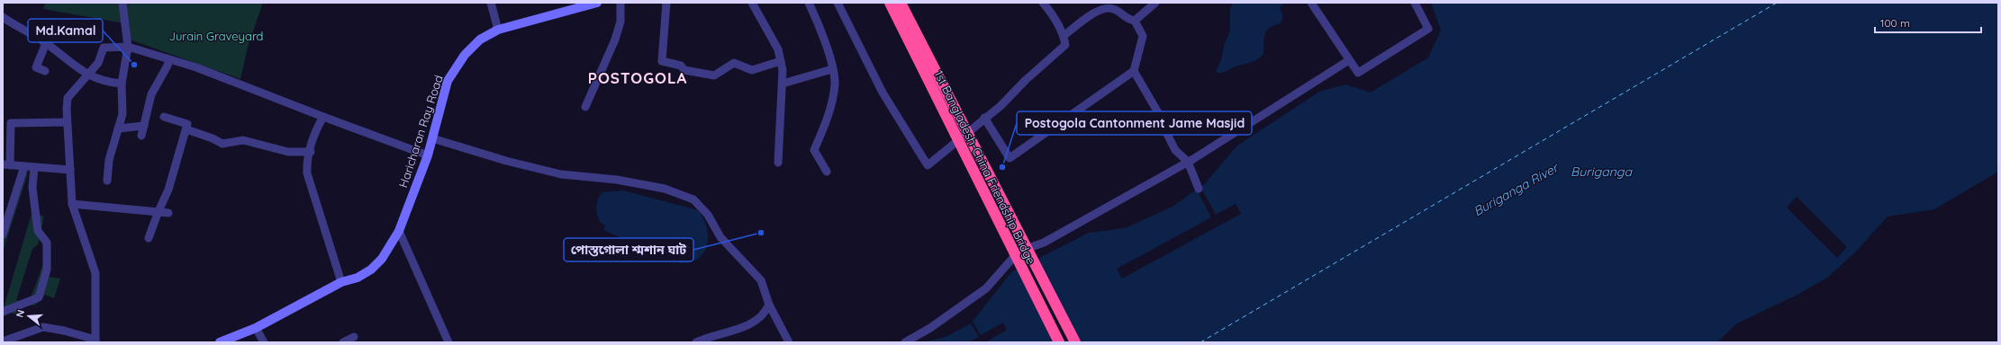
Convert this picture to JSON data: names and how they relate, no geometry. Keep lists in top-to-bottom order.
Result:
{
  "streets": {
    "highway": ["1st Bangladesh-China Friendship Bridge"],
    "main road": ["Haricharan Ray Road"]
  },
  "districts": ["POSTOGOLA"],
  "water": ["Buriganga", "Buriganga River"],
  "parks": ["Jurain Graveyard"],
  "places": ["Md.Kamal", "Postogola Cantonment Jame Masjid", "পোস্তগোলা শ্মশান ঘাট"],
  "scale_bar": "100 m",
  "north": "left"
}
